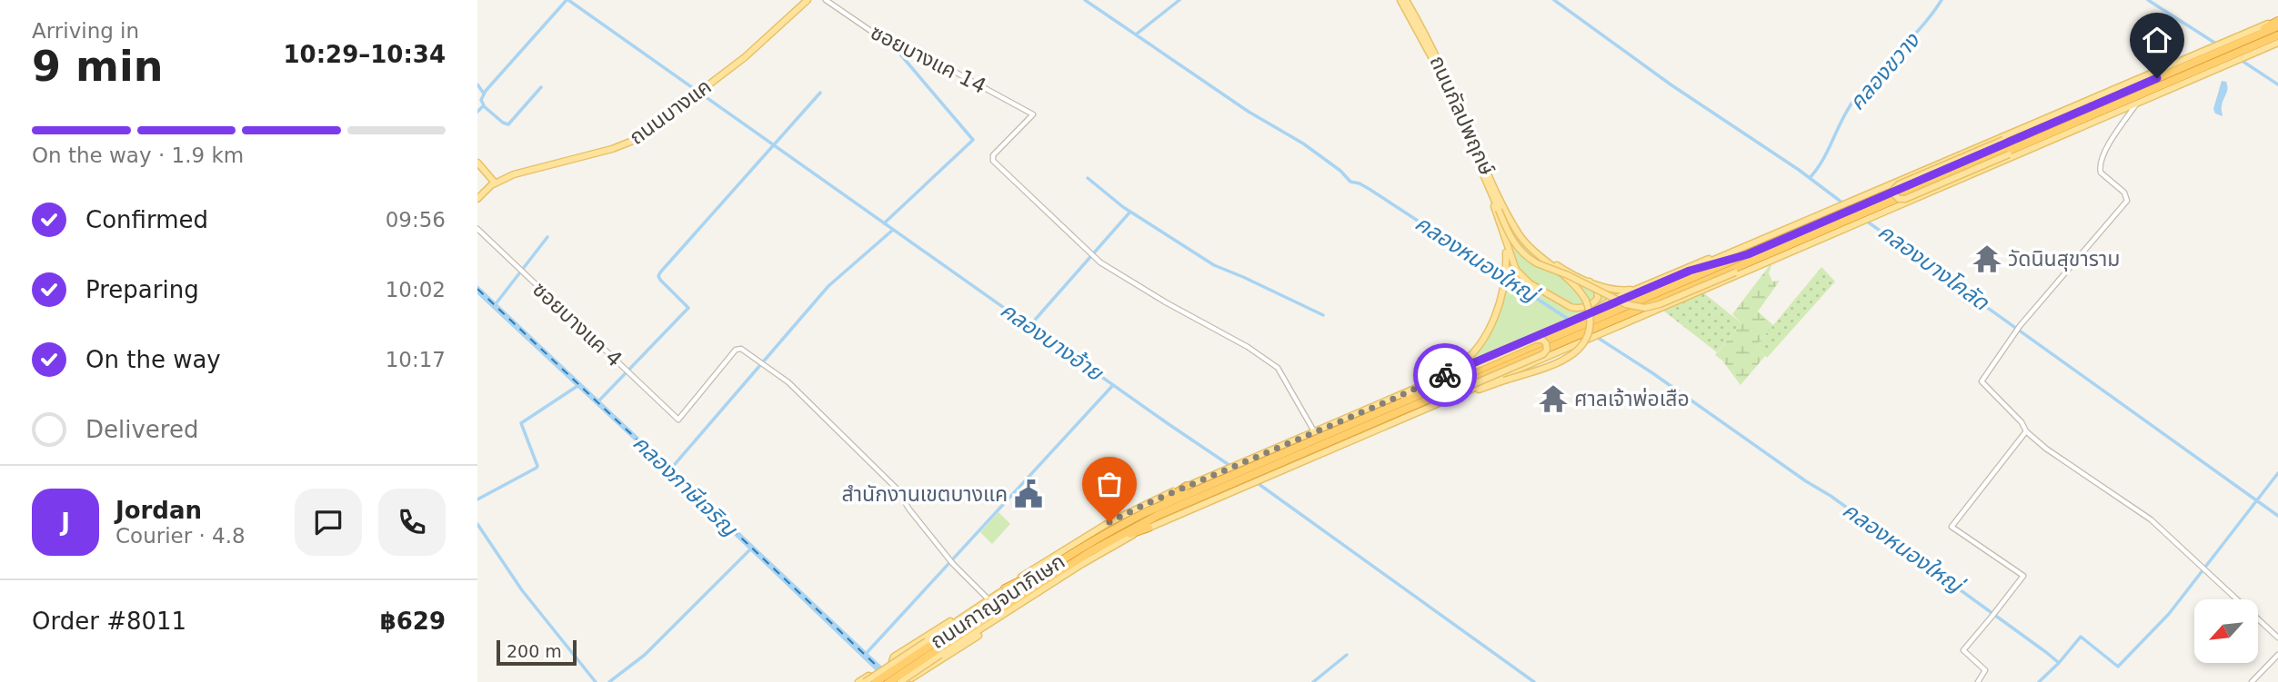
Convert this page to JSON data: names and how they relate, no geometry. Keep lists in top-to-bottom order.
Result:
{
  "streets": {
    "highway": ["ถนนกาญจนาภิเษก"],
    "main road": ["ถนนบางแค", "ถนนกัลปพฤกษ์"],
    "street": ["ซอยบางแค 14", "ซอยบางแค 4"]
  },
  "water": [
    "คลองขวาง",
    "คลองหนองใหญ่",
    "คลองบางโคลัด",
    "คลองบางอ้าย",
    "คลองภาษีเจริญ"
  ],
  "places": {
    "temple": ["วัดนินสุขาราม", "ศาลเจ้าพ่อเสือ"],
    "public building": ["สำนักงานเขตบางแค"]
  },
  "scale_bar": "200 m",
  "north": "bottom left",
  "page": {
    "heading": ["9 min", "Arriving in", "10:29–10:34"],
    "panel": [
      "Jordan",
      "Courier · 4.8",
      "Order #8011",
      "฿629"
    ],
    "bar": "On the way · 1.9 km",
    "list": [
      ["Confirmed", "09:56"],
      ["Preparing", "10:02"],
      ["On the way", "10:17"],
      "Delivered"
    ],
    "round": "J",
    "scale": "200 m"
  }
}
